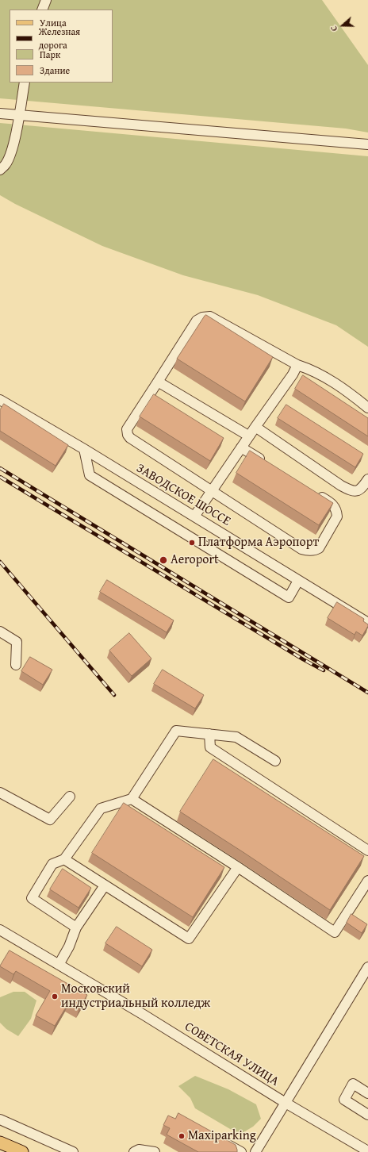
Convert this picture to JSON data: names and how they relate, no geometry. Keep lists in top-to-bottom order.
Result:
{
  "streets": {
    "street": ["ЗАВОДСКОЕ ШОССЕ", "СОВЕТСКАЯ УЛИЦА"]
  },
  "places": [
    "Платформа Аэропорт",
    "Aeroport",
    "Московский индустриальный колледж",
    "Maxiparking"
  ],
  "legend": [
    "Улица",
    "Железная дорога",
    "Парк",
    "Здание"
  ],
  "north": "left"
}
